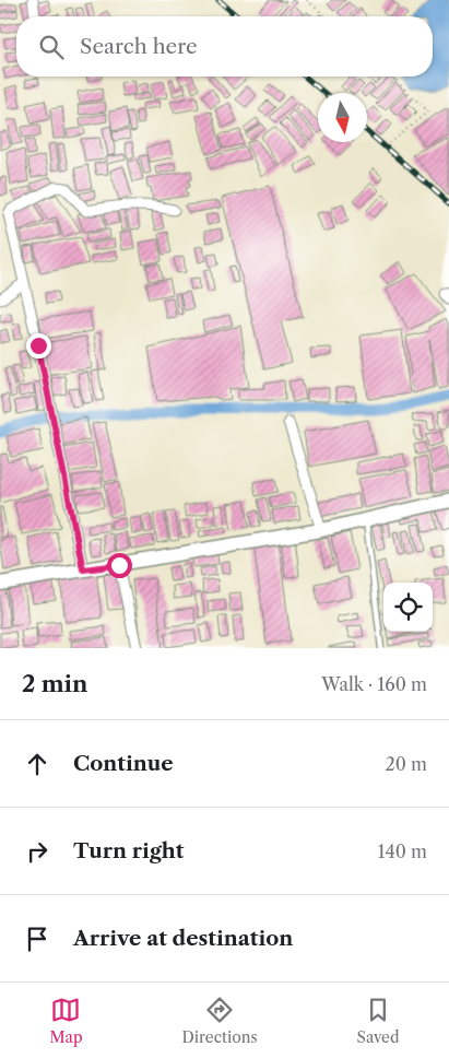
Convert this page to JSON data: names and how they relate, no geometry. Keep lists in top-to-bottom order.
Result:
{
  "north": "bottom",
  "page": {
    "search": "Search here",
    "heading": ["2 min", "Walk · 160 m"],
    "list": [
      ["Continue", "20 m"],
      ["Turn right", "140 m"],
      "Arrive at destination"
    ],
    "nav": ["Map", "Directions", "Saved"]
  }
}
